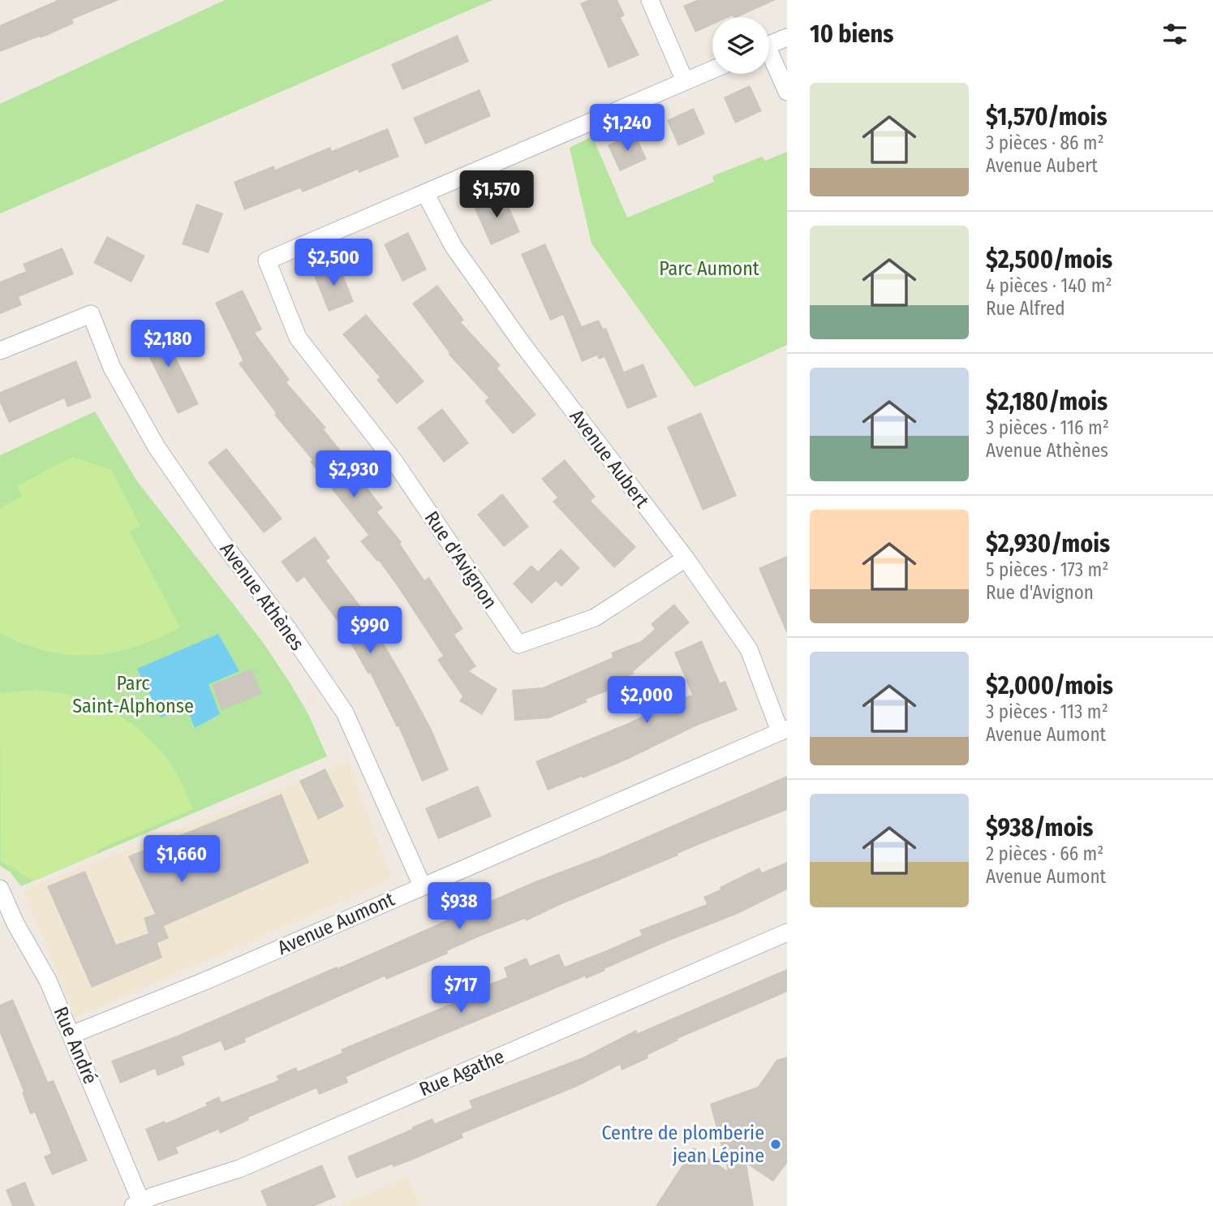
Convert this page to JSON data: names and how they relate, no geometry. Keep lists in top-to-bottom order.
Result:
{
  "streets": {
    "street": [
      "Avenue Aubert",
      "Rue d'Avignon",
      "Avenue Athènes",
      "Avenue Aumont",
      "Rue André",
      "Rue Agathe"
    ]
  },
  "crossings": [
    ["Avenue Aubert", "Rue d'Avignon"],
    ["Avenue Aubert", "Avenue Aumont"],
    ["Avenue Athènes", "Avenue Aumont"],
    ["Avenue Aumont", "Rue André"],
    ["Rue André", "Rue Agathe"]
  ],
  "parks": ["Parc Aumont", "Parc Saint-Alphonse"],
  "places": ["Centre de plomberie jean Lépine"],
  "page": {
    "heading": "10 biens",
    "list": [
      {
        "name": "$1,570/mois",
        "note": "3 pièces · 86 m² · Avenue Aubert"
      },
      {
        "name": "$2,500/mois",
        "note": "4 pièces · 140 m² · Rue Alfred"
      },
      {
        "name": "$2,180/mois",
        "note": "3 pièces · 116 m² · Avenue Athènes"
      },
      {
        "name": "$2,930/mois",
        "note": "5 pièces · 173 m² · Rue d'Avignon"
      },
      {
        "name": "$2,000/mois",
        "note": "3 pièces · 113 m² · Avenue Aumont"
      },
      {
        "name": "$938/mois",
        "note": "2 pièces · 66 m² · Avenue Aumont"
      }
    ],
    "price": [
      "$1,240",
      "$1,570",
      "$2,500",
      "$2,180",
      "$2,930",
      "$990",
      "$2,000",
      "$1,660",
      "$938",
      "$717"
    ]
  }
}
